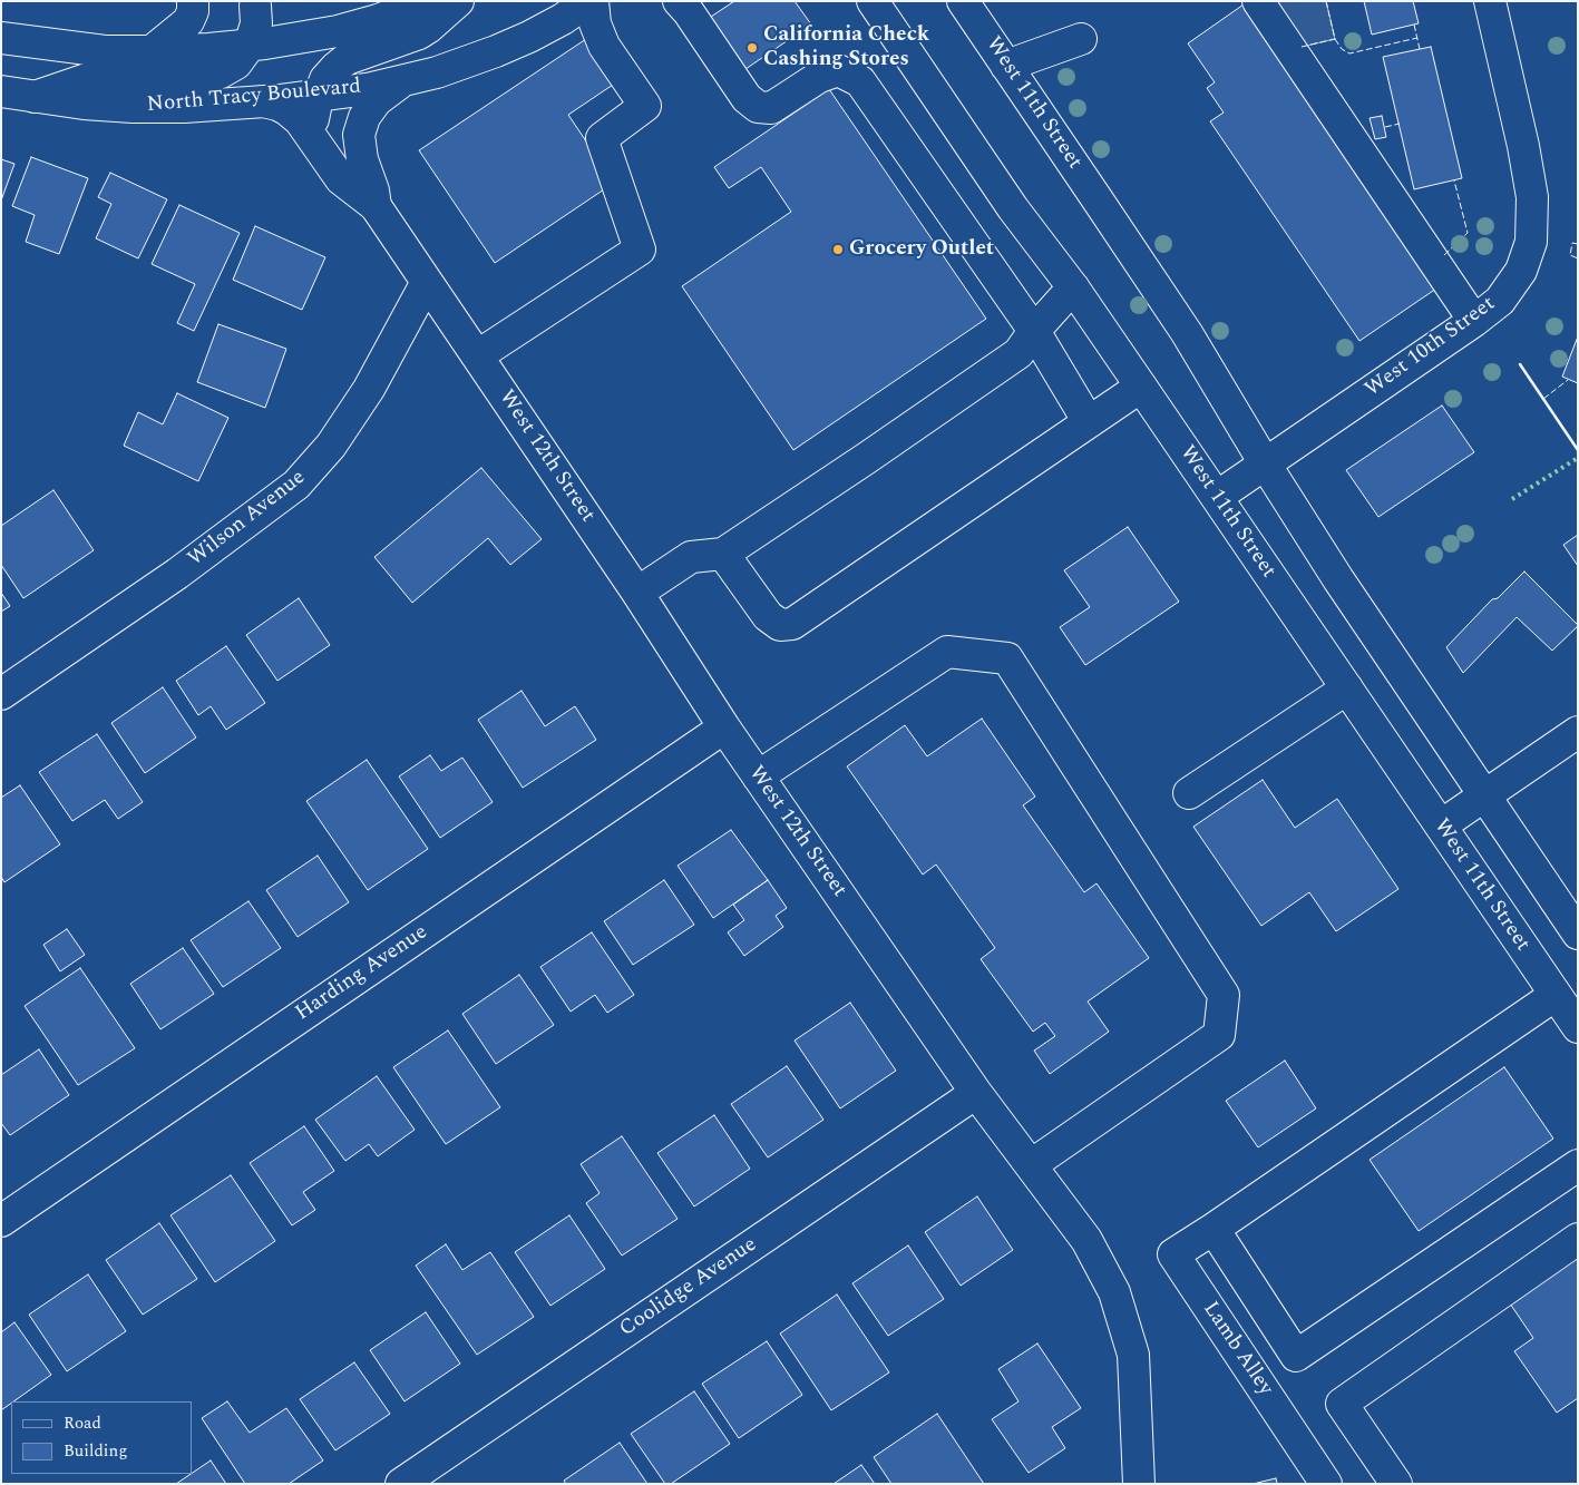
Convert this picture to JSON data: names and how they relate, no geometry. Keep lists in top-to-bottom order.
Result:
{
  "streets": {
    "street": [
      "North Tracy Boulevard",
      "West 11th Street",
      "West 10th Street",
      "West 12th Street",
      "Wilson Avenue",
      "Harding Avenue",
      "Coolidge Avenue",
      "Lamb Alley"
    ]
  },
  "crossings": [
    ["West 11th Street", "West 10th Street"],
    ["West 12th Street", "Wilson Avenue"],
    ["West 12th Street", "Harding Avenue"],
    ["West 12th Street", "Coolidge Avenue"]
  ],
  "places": ["California Check Cashing Stores", "Grocery Outlet"],
  "legend": ["Road", "Building"]
}
